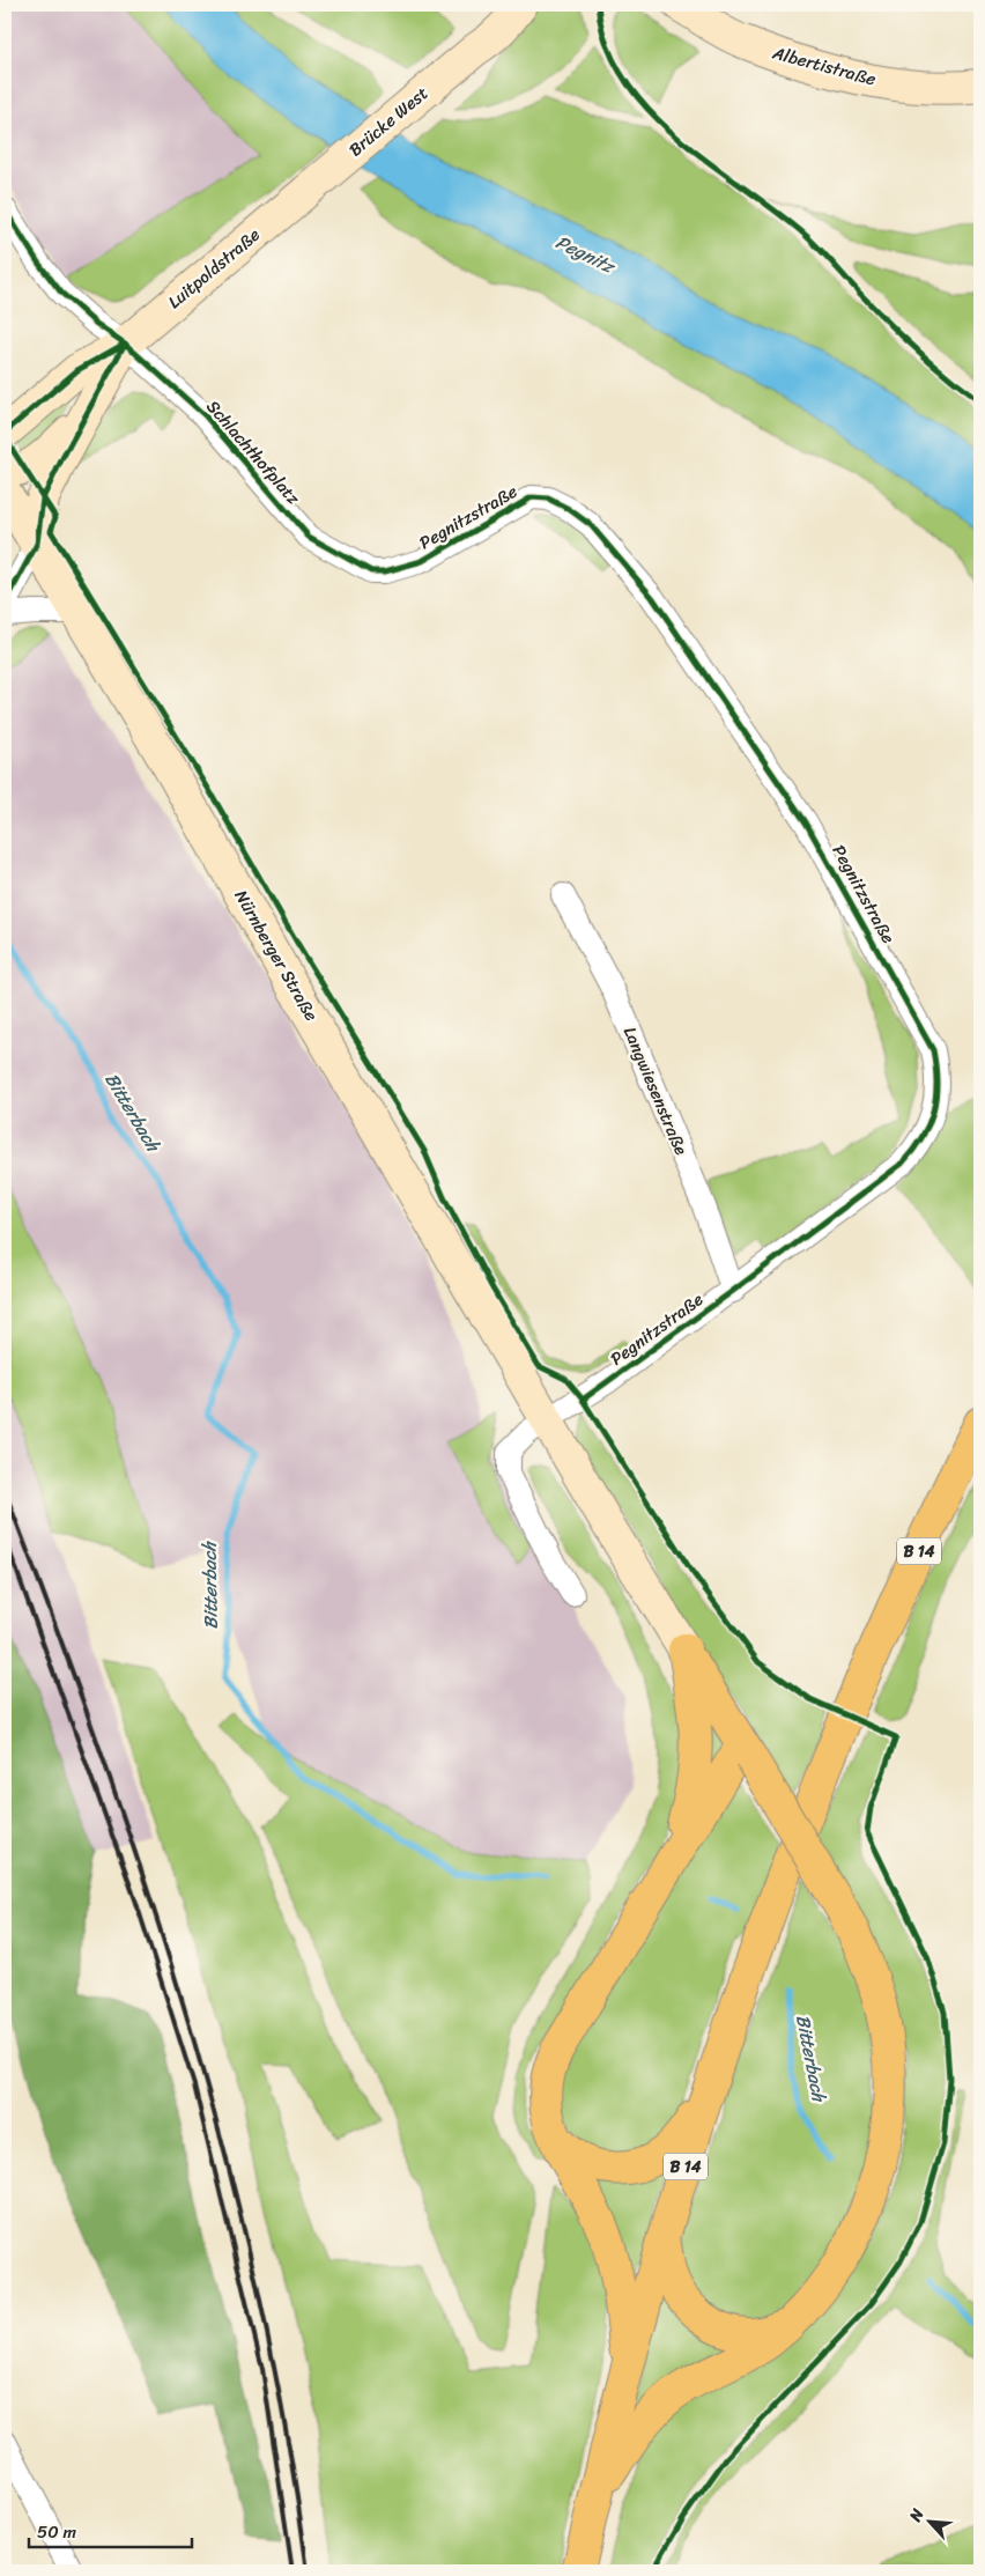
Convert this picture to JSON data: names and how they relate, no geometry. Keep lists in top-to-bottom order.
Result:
{
  "streets": {
    "main road": [
      "Albertistraße",
      "Brücke West",
      "Luitpoldstraße",
      "Nürnberger Straße",
      "B 14"
    ],
    "street": ["Schlachthofplatz", "Pegnitzstraße", "Langwiesenstraße"]
  },
  "crossings": [
    ["Brücke West", "Luitpoldstraße"],
    ["Luitpoldstraße", "Schlachthofplatz"],
    ["Luitpoldstraße", "Nürnberger Straße"],
    ["Schlachthofplatz", "Pegnitzstraße"],
    ["Pegnitzstraße", "Nürnberger Straße"],
    ["Pegnitzstraße", "Langwiesenstraße"]
  ],
  "water": ["Pegnitz", "Bitterbach"],
  "scale_bar": "50 m",
  "north": "top left"
}
